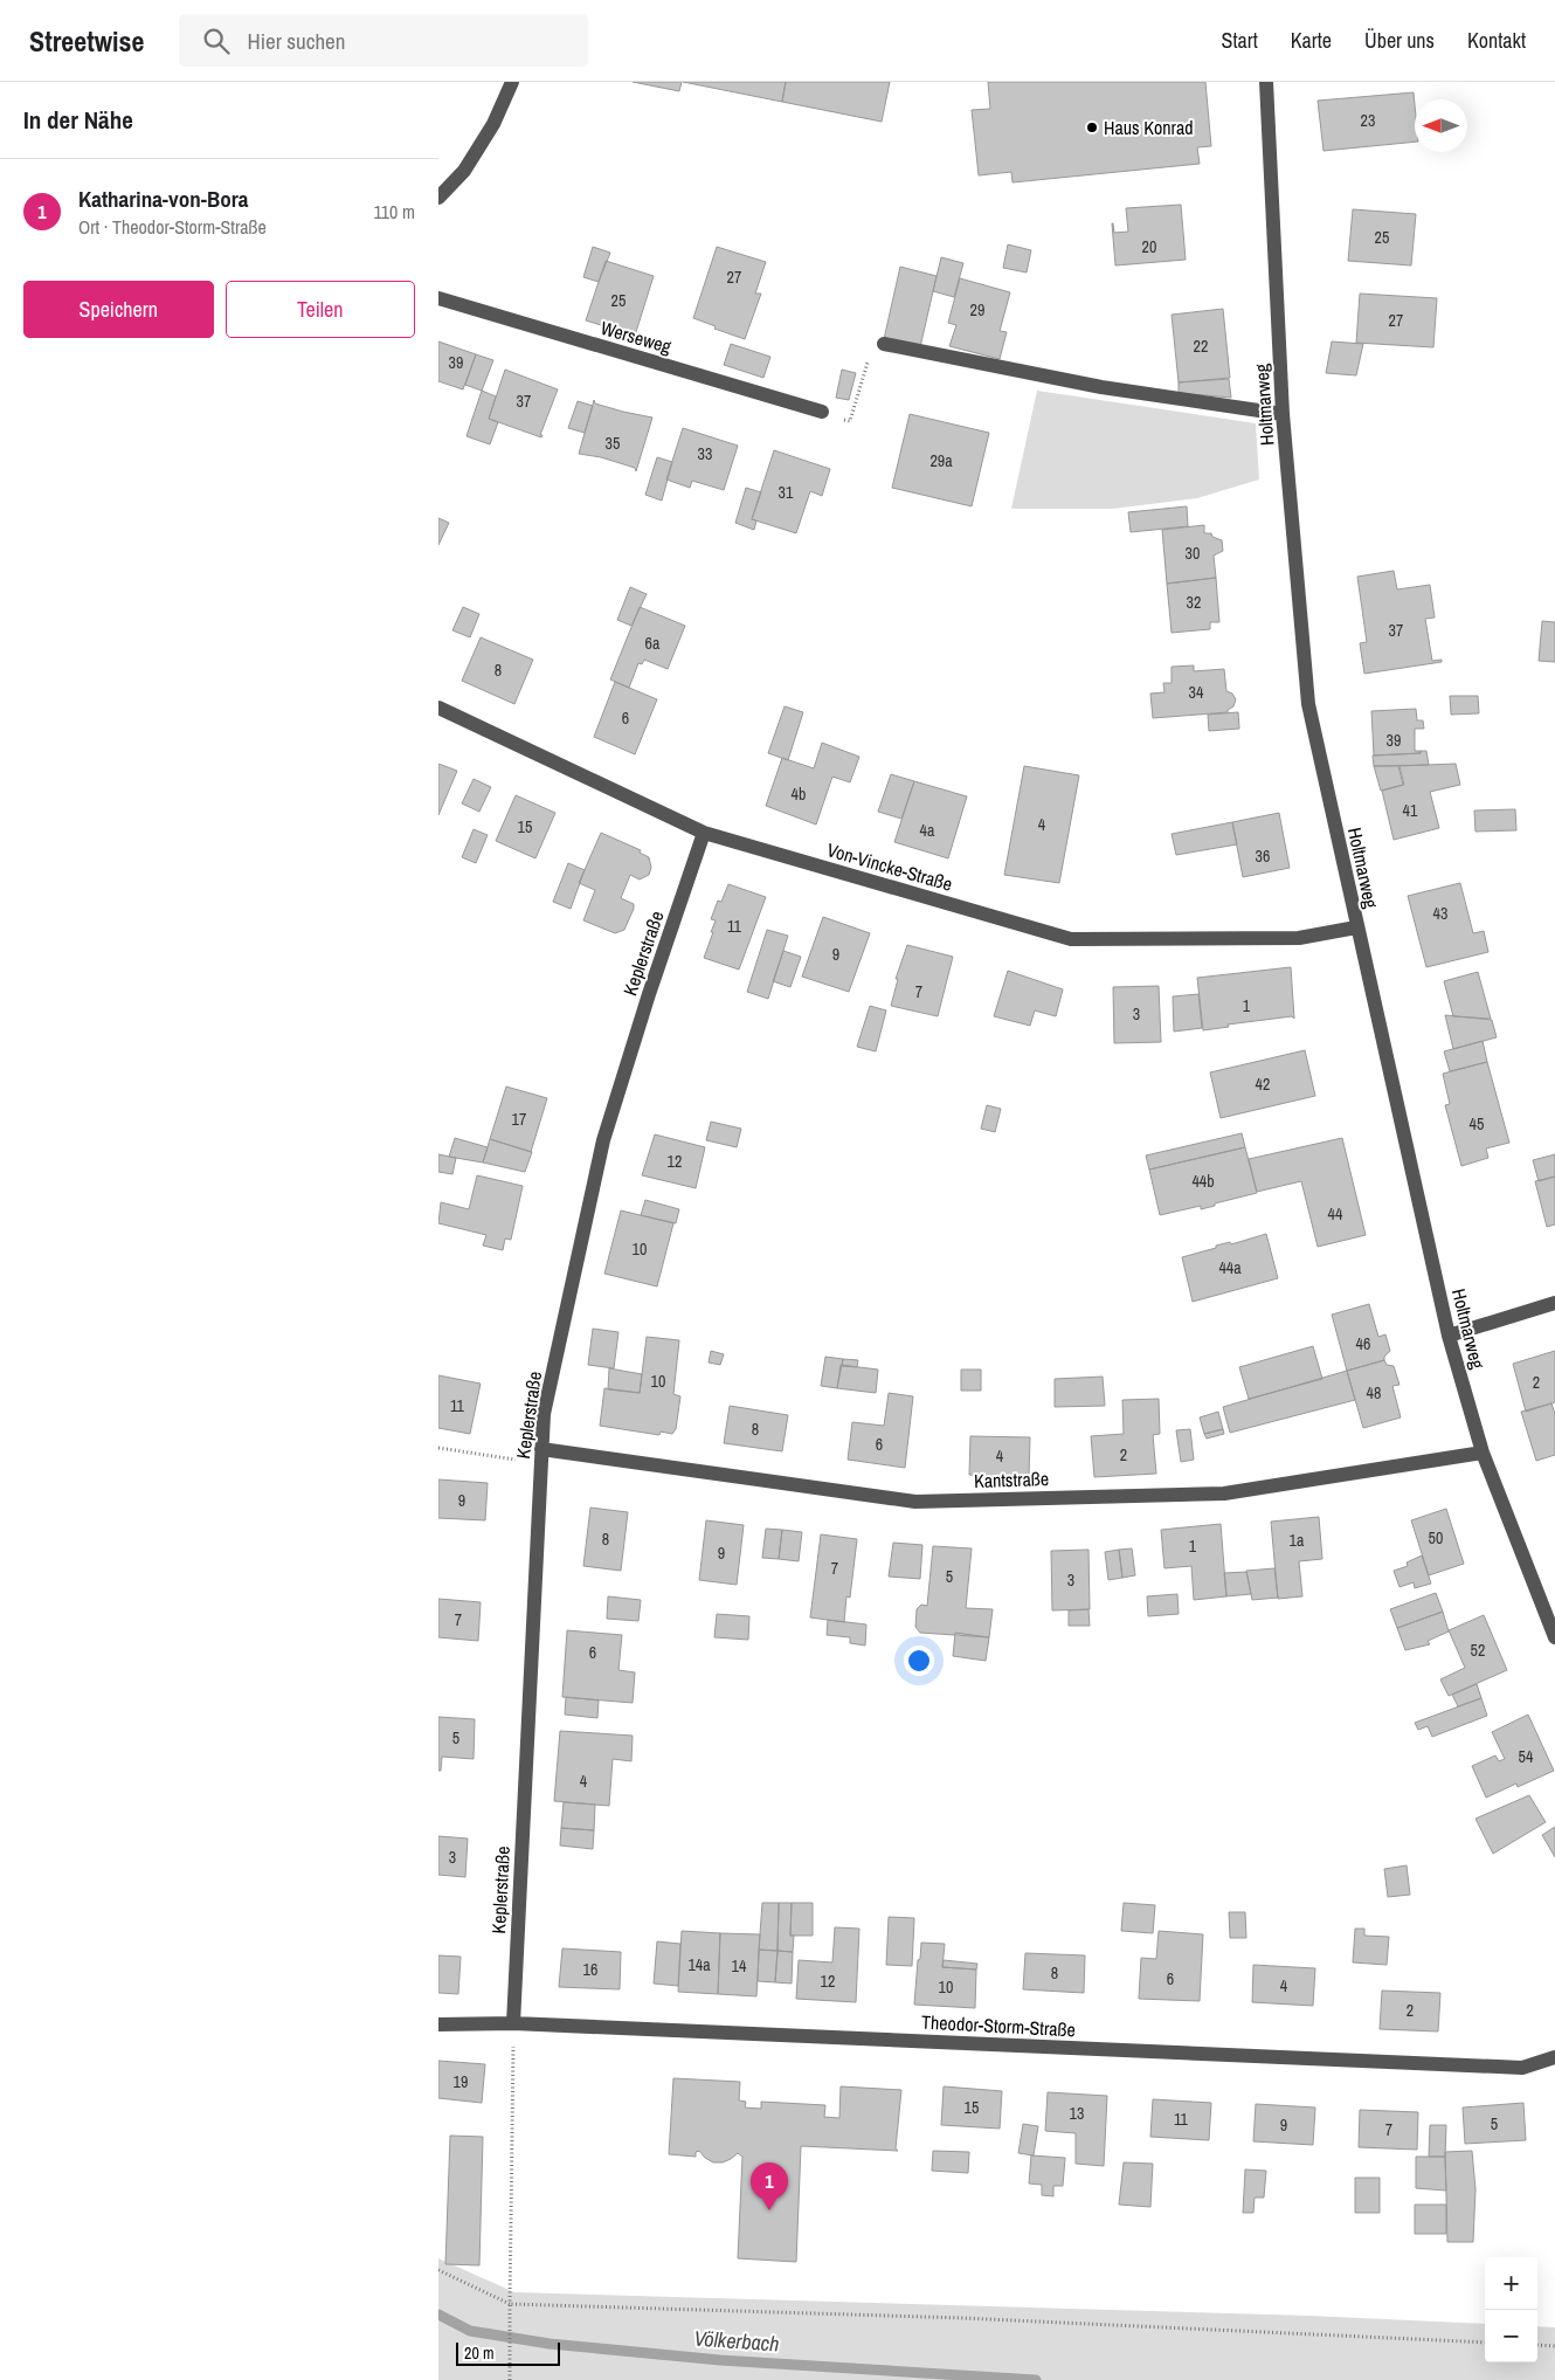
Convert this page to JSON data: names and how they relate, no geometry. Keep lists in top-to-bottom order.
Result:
{
  "streets": {
    "street": [
      "Werseweg",
      "Holtmarweg",
      "Von-Vincke-Straße",
      "Keplerstraße",
      "Kantstraße",
      "Theodor-Storm-Straße"
    ]
  },
  "crossings": [
    ["Holtmarweg", "Von-Vincke-Straße"],
    ["Holtmarweg", "Kantstraße"],
    ["Von-Vincke-Straße", "Keplerstraße"],
    ["Keplerstraße", "Kantstraße"],
    ["Keplerstraße", "Theodor-Storm-Straße"]
  ],
  "water": ["Völkerbach"],
  "places": ["Haus Konrad"],
  "house_numbers": [
    "23",
    "25",
    "20",
    "27",
    "25",
    "29",
    "27",
    "22",
    "39",
    "37",
    "35",
    "33",
    "29a",
    "31",
    "30",
    "32",
    "37",
    "6a",
    "8",
    "34",
    "6",
    "39",
    "4b",
    "41",
    "4",
    "15",
    "4a",
    "36",
    "43",
    "11",
    "9",
    "7",
    "1",
    "3",
    "42",
    "17",
    "45",
    "12",
    "44b",
    "44",
    "10",
    "44a",
    "46",
    "10",
    "2",
    "48",
    "11",
    "8",
    "6",
    "2",
    "4",
    "9",
    "50",
    "8",
    "1a",
    "1",
    "9",
    "7",
    "5",
    "3",
    "7",
    "52",
    "6",
    "5",
    "54",
    "4",
    "3",
    "14a",
    "14",
    "16",
    "8",
    "6",
    "12",
    "4",
    "10",
    "2",
    "19",
    "15",
    "13",
    "11",
    "5",
    "9",
    "7"
  ],
  "scale_bar": "20 m",
  "north": "left",
  "page": {
    "header": "Streetwise",
    "search": "Hier suchen",
    "nav": [
      "Start",
      "Karte",
      "Über uns",
      "Kontakt"
    ],
    "heading": "In der Nähe",
    "list": [
      {
        "mark": "1",
        "name": "Katharina-von-Bora",
        "note": "Ort · Theodor-Storm-Straße",
        "value": "110 m"
      }
    ],
    "buttons": ["Speichern", "Teilen"],
    "pins": "1",
    "map_buttons": ["+", "−"],
    "scale": "20 m"
  }
}
